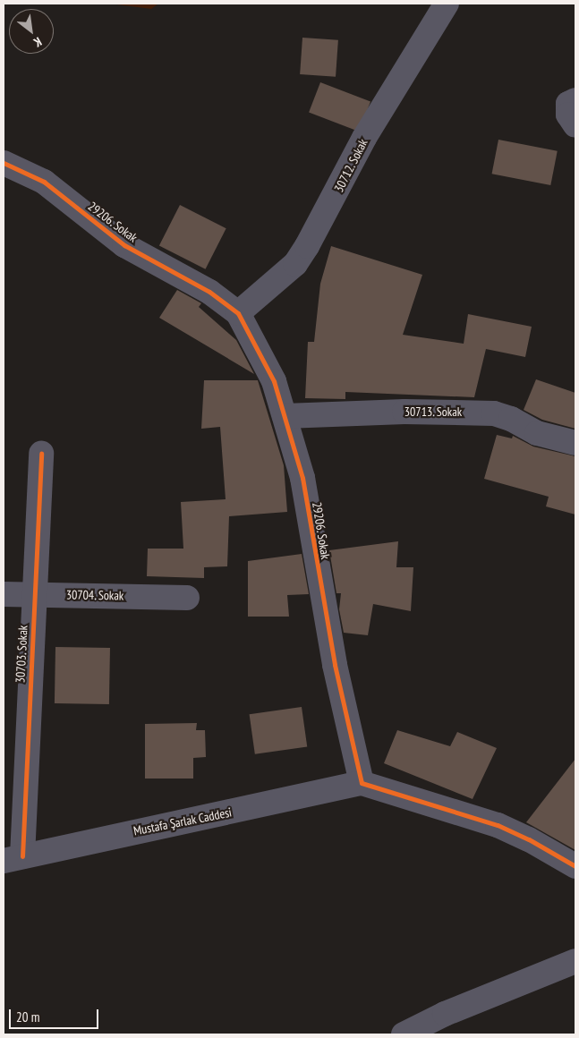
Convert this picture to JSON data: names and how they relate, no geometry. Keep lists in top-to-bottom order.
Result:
{
  "streets": {
    "street": [
      "30712. Sokak",
      "29206. Sokak",
      "30713. Sokak",
      "30704. Sokak",
      "30703. Sokak",
      "Mustafa Şarlak Caddesi"
    ]
  },
  "crossings": [
    ["30712. Sokak", "29206. Sokak"],
    ["29206. Sokak", "30713. Sokak"],
    ["29206. Sokak", "Mustafa Şarlak Caddesi"],
    ["30704. Sokak", "30703. Sokak"],
    ["30703. Sokak", "Mustafa Şarlak Caddesi"]
  ],
  "scale_bar": "20 m",
  "north": "bottom right"
}
